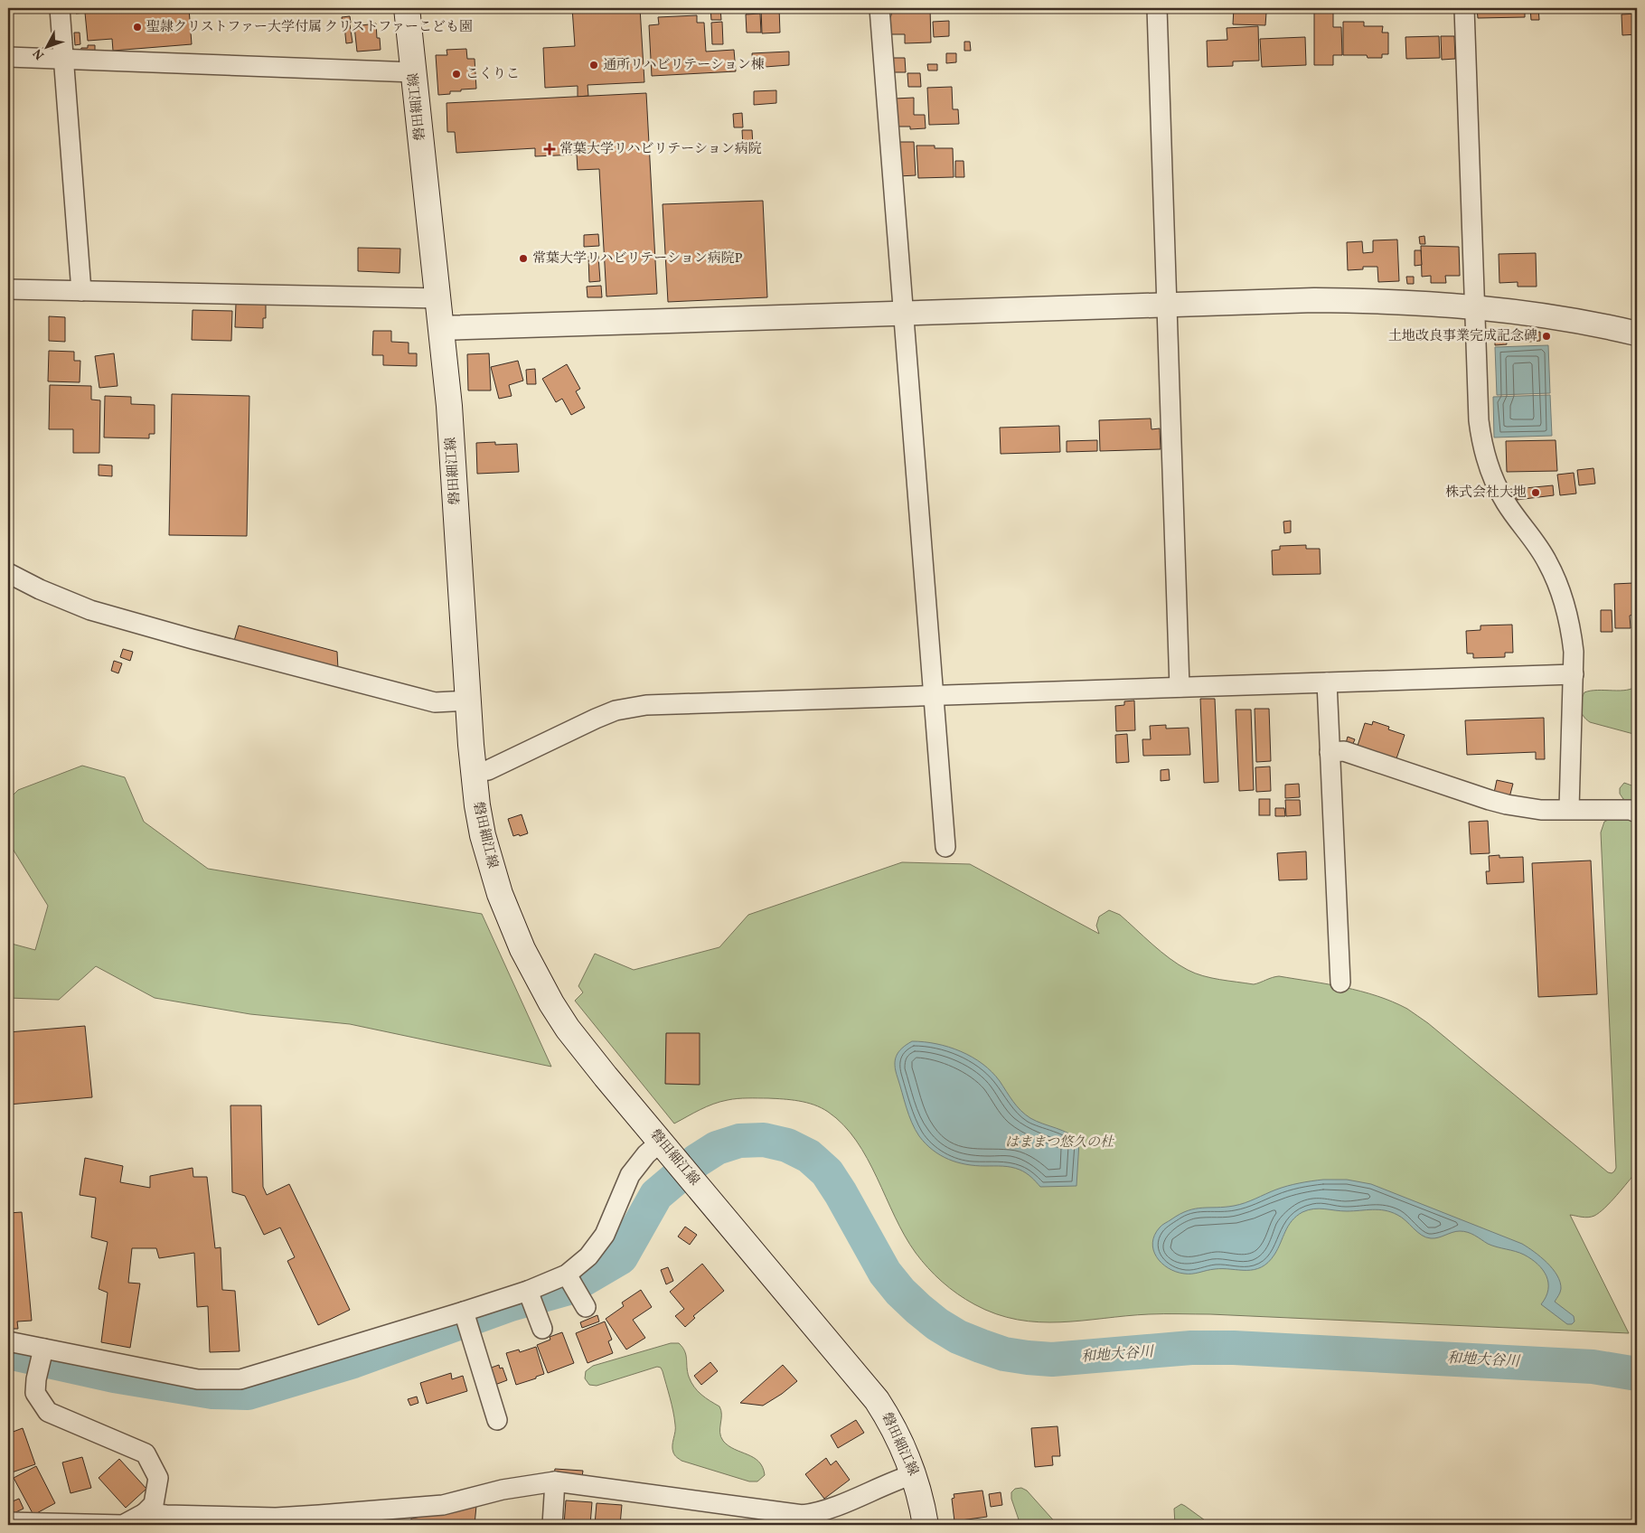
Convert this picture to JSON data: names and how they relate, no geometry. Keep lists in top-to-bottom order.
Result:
{
  "streets": {
    "main road": ["磐田細江線"]
  },
  "water": ["和地大谷川"],
  "parks": ["はままつ悠久の杜"],
  "places": {
    "other": [
      "聖隷クリストファー大学付属 クリストファーこども園",
      "通所リハビリテーション棟",
      "こくりこ",
      "常葉大学リハビリテーション病院P",
      "土地改良事業完成記念碑",
      "株式会社大地"
    ],
    "health": ["常葉大学リハビリテーション病院"]
  },
  "north": "bottom left"
}
